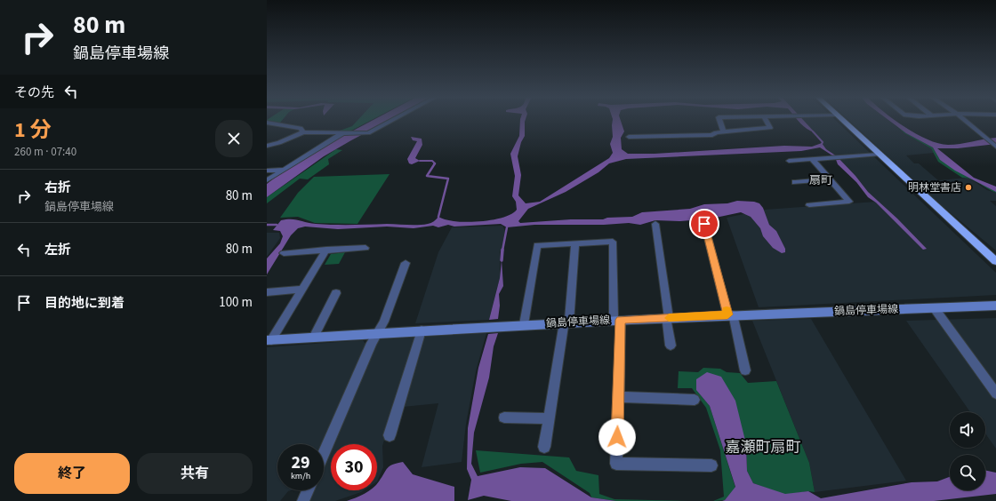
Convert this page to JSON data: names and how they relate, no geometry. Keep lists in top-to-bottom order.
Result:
{
  "streets": {
    "main road": ["鍋島停車場線"]
  },
  "districts": ["扇町", "嘉瀬町扇町"],
  "places": ["明林堂書店"],
  "page": {
    "turn": ["80 m", "鍋島停車場線"],
    "then": "その先",
    "heading": ["1 分", "260 m · 07:40"],
    "list": [
      {
        "name": "右折",
        "note": "鍋島停車場線",
        "value": "80 m"
      },
      {
        "name": "左折",
        "value": "80 m"
      },
      {
        "name": "目的地に到着",
        "value": "100 m"
      }
    ],
    "speed": "29 km/h",
    "limit": "30",
    "buttons": ["終了", "共有"]
  }
}
